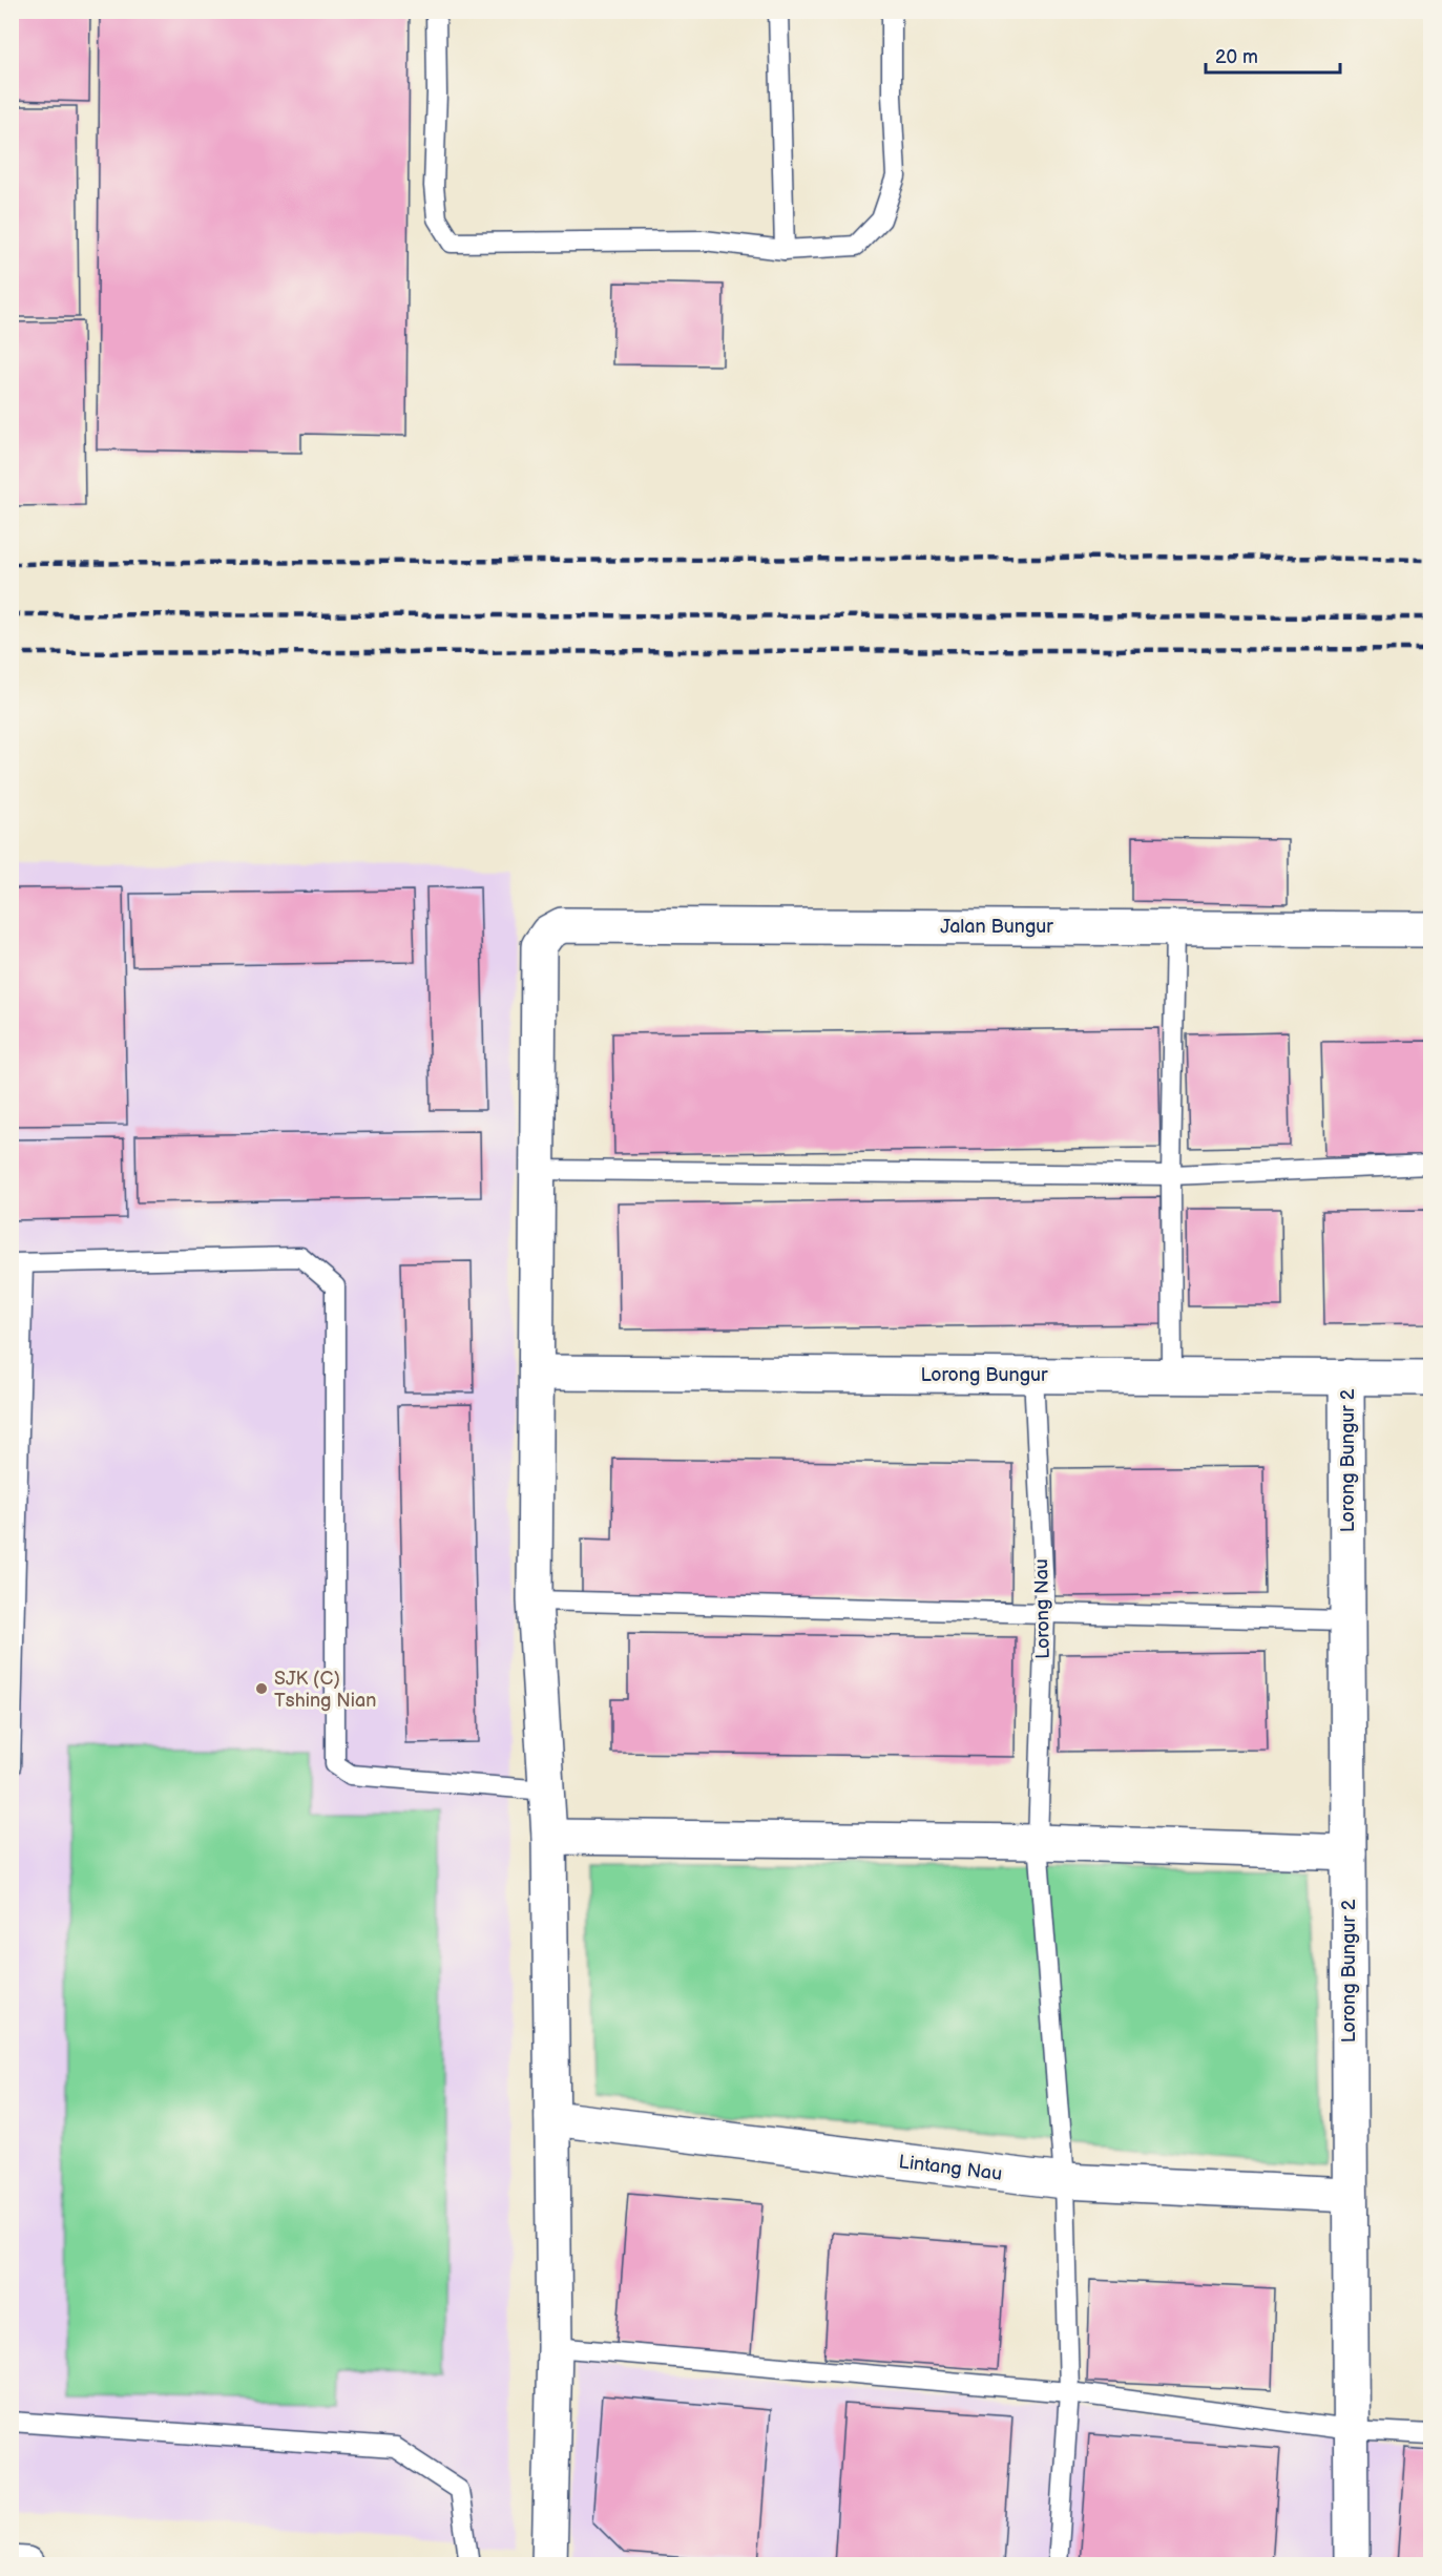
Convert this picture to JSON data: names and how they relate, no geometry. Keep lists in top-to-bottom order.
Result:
{
  "streets": {
    "street": [
      "Jalan Bungur",
      "Lorong Bungur",
      "Lorong Bungur 2",
      "Lintang Nau"
    ],
    "lane": ["Lorong Nau"]
  },
  "crossings": [
    ["Lorong Bungur", "Lorong Bungur 2"],
    ["Lorong Bungur", "Lorong Nau"],
    ["Lorong Bungur 2", "Lintang Nau"],
    ["Lorong Nau", "Lintang Nau"]
  ],
  "places": ["SJK (C) Tshing Nian"],
  "scale_bar": "20 m"
}
